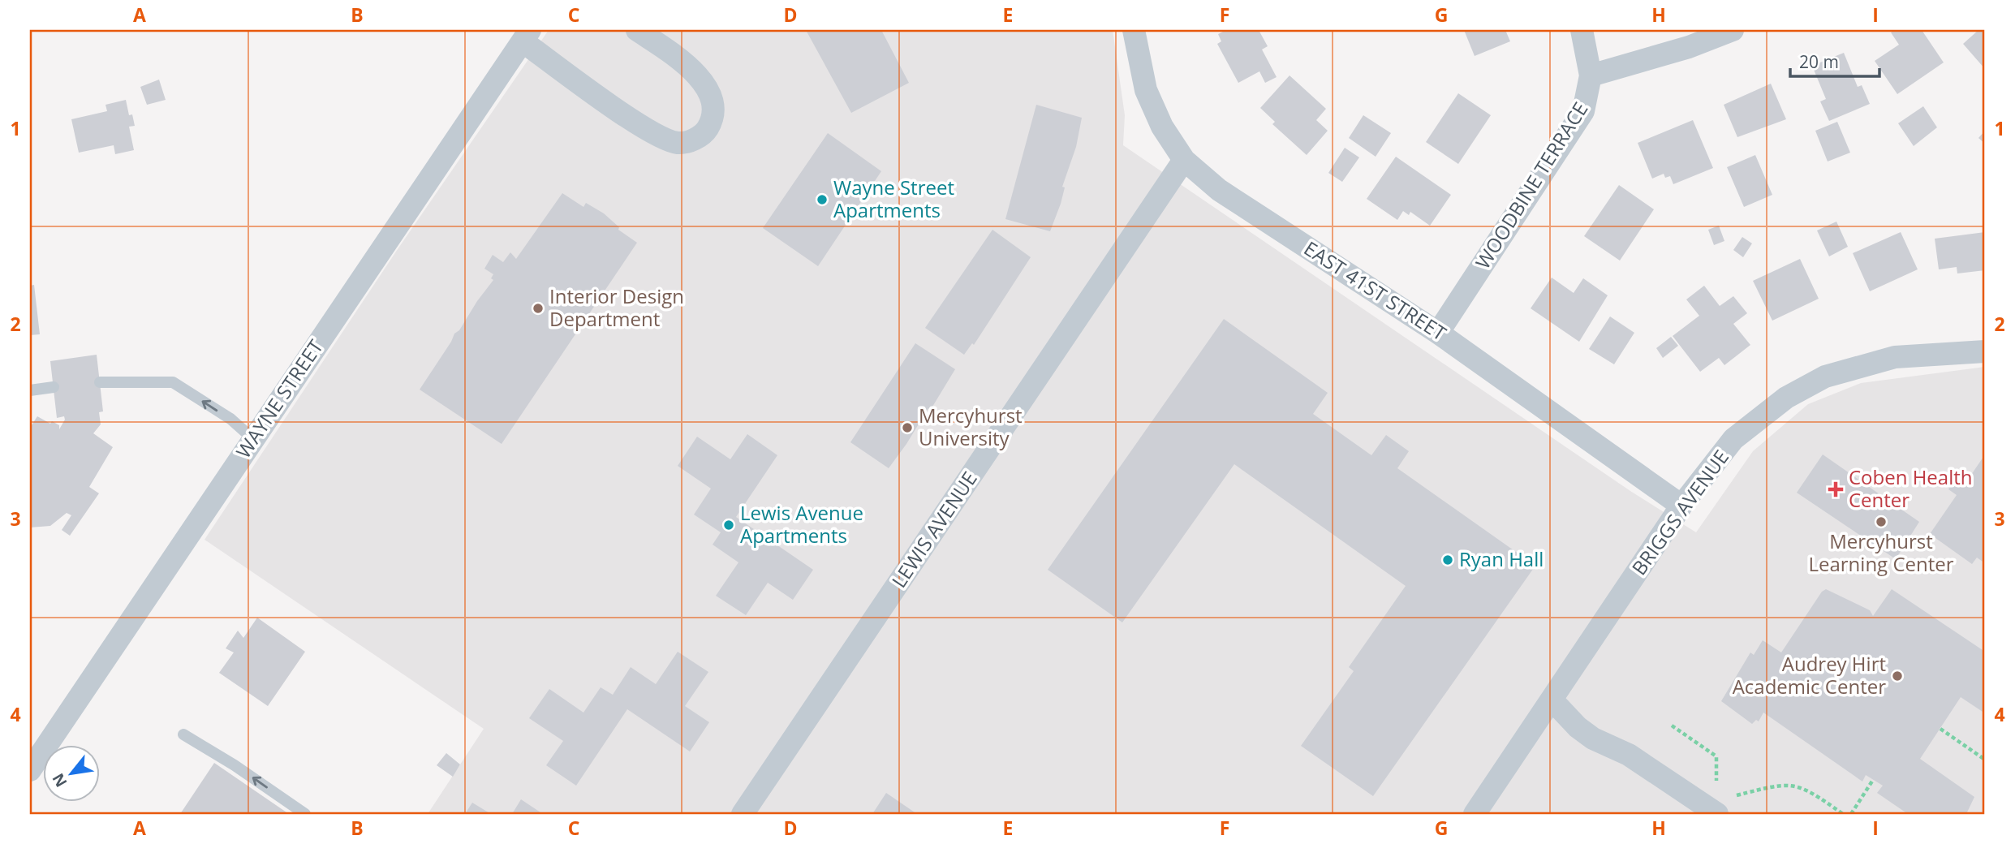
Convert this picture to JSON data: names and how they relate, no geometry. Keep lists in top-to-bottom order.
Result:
{
  "streets": {
    "street": [
      "WOODBINE TERRACE",
      "EAST 41ST STREET",
      "WAYNE STREET",
      "BRIGGS AVENUE",
      "LEWIS AVENUE"
    ]
  },
  "crossings": [
    ["WOODBINE TERRACE", "EAST 41ST STREET"],
    ["EAST 41ST STREET", "BRIGGS AVENUE"],
    ["EAST 41ST STREET", "LEWIS AVENUE"]
  ],
  "places": {
    "other": [
      "Wayne Street Apartments",
      "Interior Design Department",
      "Mercyhurst University",
      "Mercyhurst Learning Center",
      "Lewis Avenue Apartments",
      "Ryan Hall",
      "Audrey Hirt Academic Center"
    ],
    "health": ["Coben Health Center"]
  },
  "scale_bar": "20 m",
  "north": "bottom left",
  "grid": {
    "columns": [
      "A",
      "B",
      "C",
      "D",
      "E",
      "F",
      "G",
      "H",
      "I"
    ],
    "rows": [
      "1",
      "2",
      "3",
      "4"
    ]
  }
}
